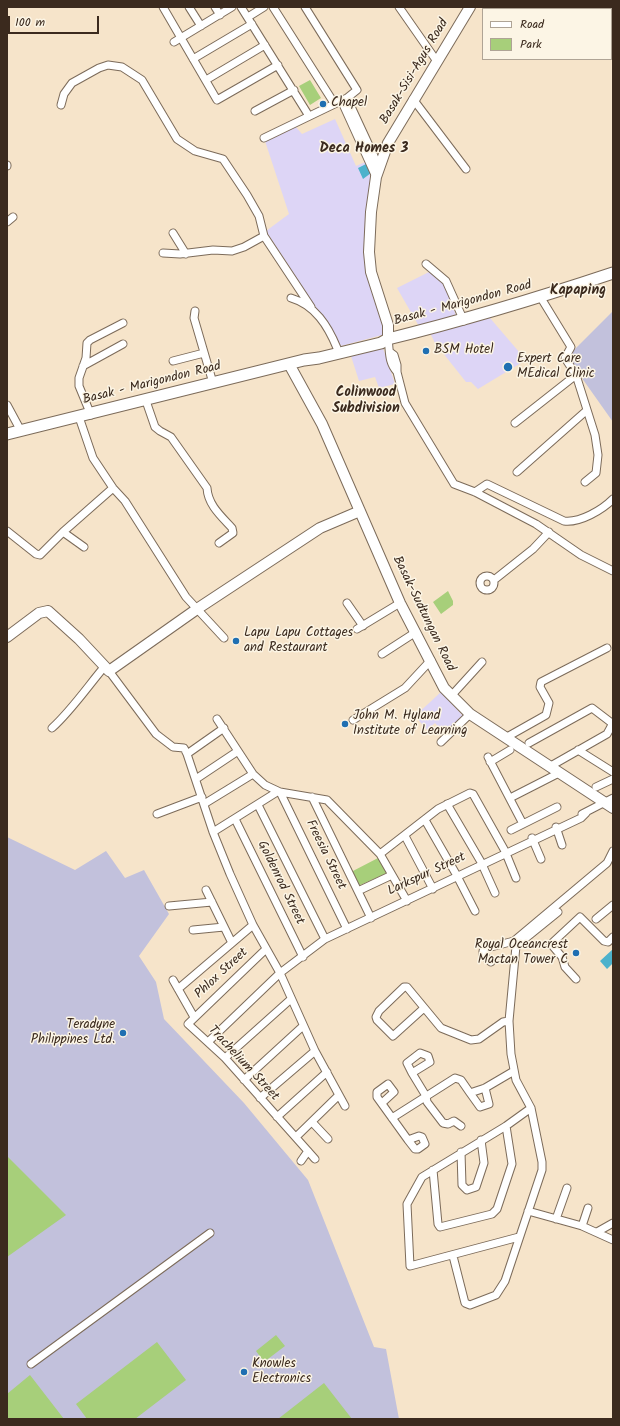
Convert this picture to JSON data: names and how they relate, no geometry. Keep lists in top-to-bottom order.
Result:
{
  "streets": {
    "main road": ["Basak - Marigondon Road"],
    "street": [
      "Basak-Sisi-Agus Road",
      "Basak-Sudtungan Road",
      "Freesia Street",
      "Larkspur Street",
      "Goldenrod Street",
      "Phlox Street",
      "Trachelium Street"
    ]
  },
  "crossings": [
    ["Basak-Sisi-Agus Road", "Basak - Marigondon Road"],
    ["Basak - Marigondon Road", "Basak-Sudtungan Road"],
    ["Basak-Sudtungan Road", "Larkspur Street"],
    ["Freesia Street", "Larkspur Street"],
    ["Larkspur Street", "Goldenrod Street"],
    ["Larkspur Street", "Trachelium Street"],
    ["Phlox Street", "Trachelium Street"]
  ],
  "districts": ["Deca Homes 3", "Kapaping", "Colinwood Subdivision"],
  "places": [
    "Chapel",
    "BSM Hotel",
    "Expert Care MEdical Clinic",
    "Lapu Lapu Cottages and Restaurant",
    "John M. Hyland Institute of Learning",
    "Royal Oceancrest Mactan Tower C",
    "Teradyne Philippines Ltd.",
    "Knowles Electronics"
  ],
  "legend": ["Road", "Park"],
  "scale_bar": "100 m"
}
